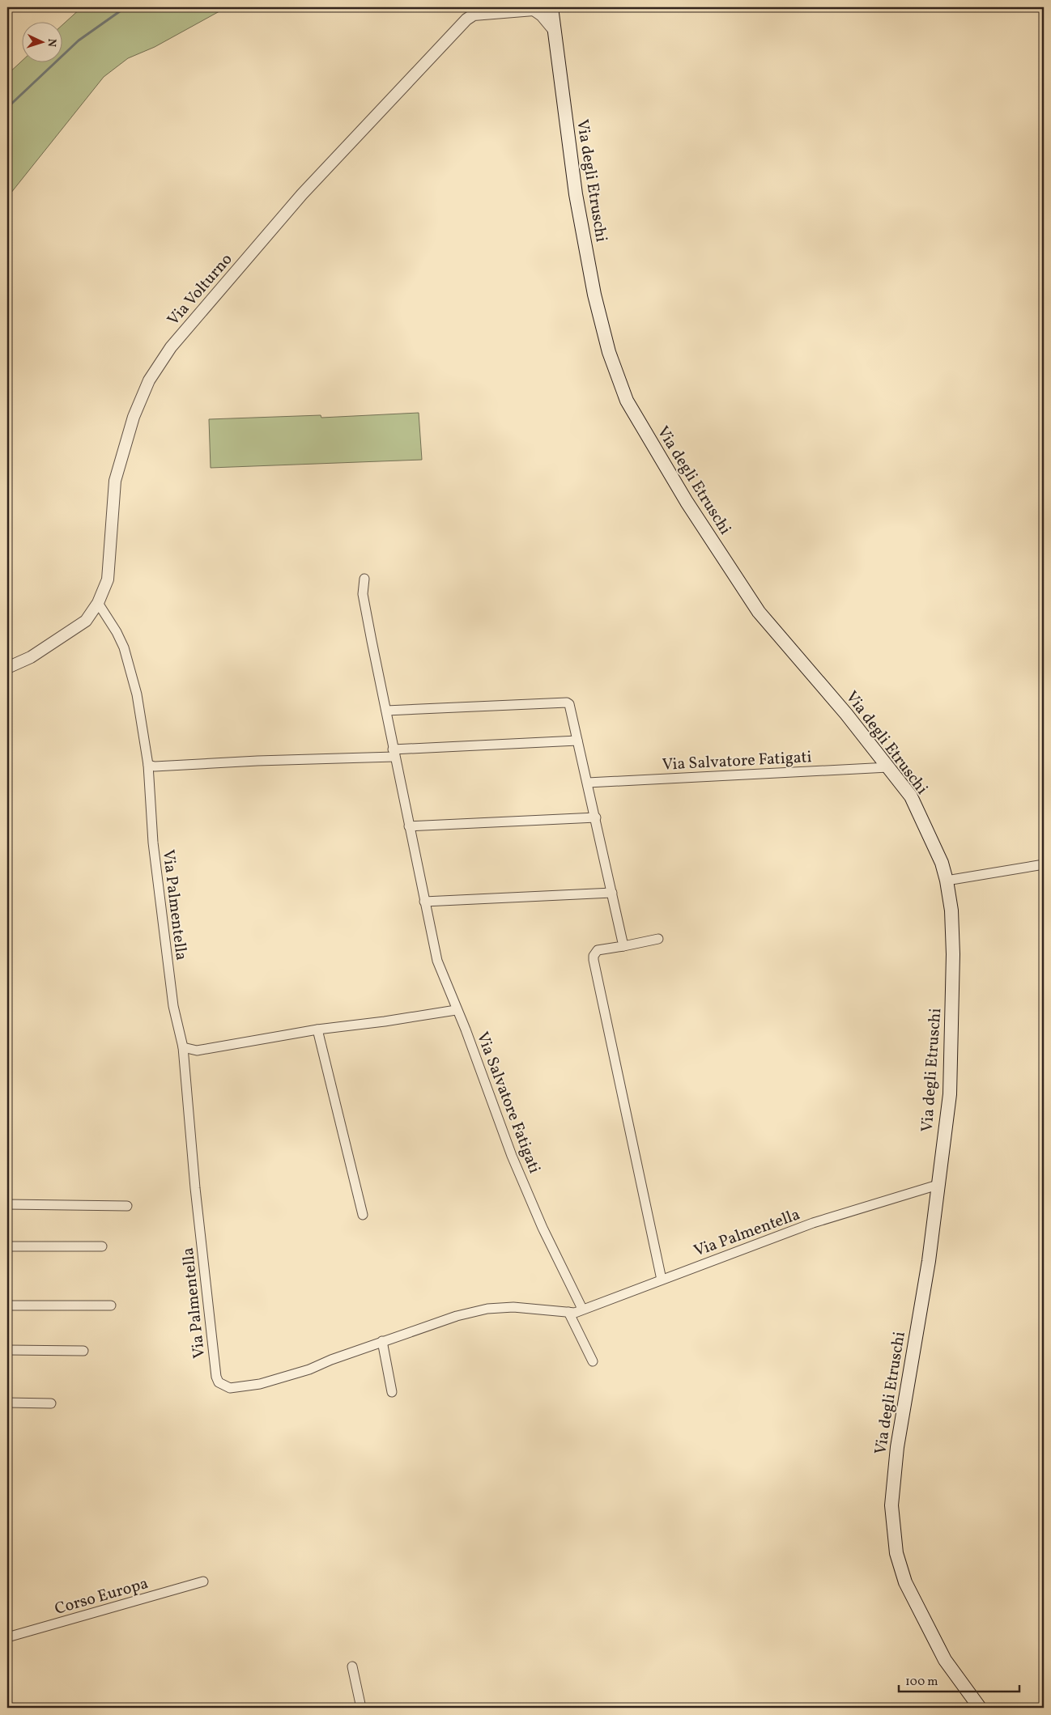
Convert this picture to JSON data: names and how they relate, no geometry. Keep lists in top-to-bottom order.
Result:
{
  "streets": {
    "main road": ["Via degli Etruschi"],
    "street": [
      "Via Volturno",
      "Via Salvatore Fatigati",
      "Via Palmentella",
      "Corso Europa"
    ]
  },
  "crossings": [
    ["Via degli Etruschi", "Via Volturno"],
    ["Via degli Etruschi", "Via Salvatore Fatigati"],
    ["Via degli Etruschi", "Via Palmentella"],
    ["Via Volturno", "Via Palmentella"],
    ["Via Salvatore Fatigati", "Via Palmentella"]
  ],
  "scale_bar": "100 m",
  "north": "right"
}
